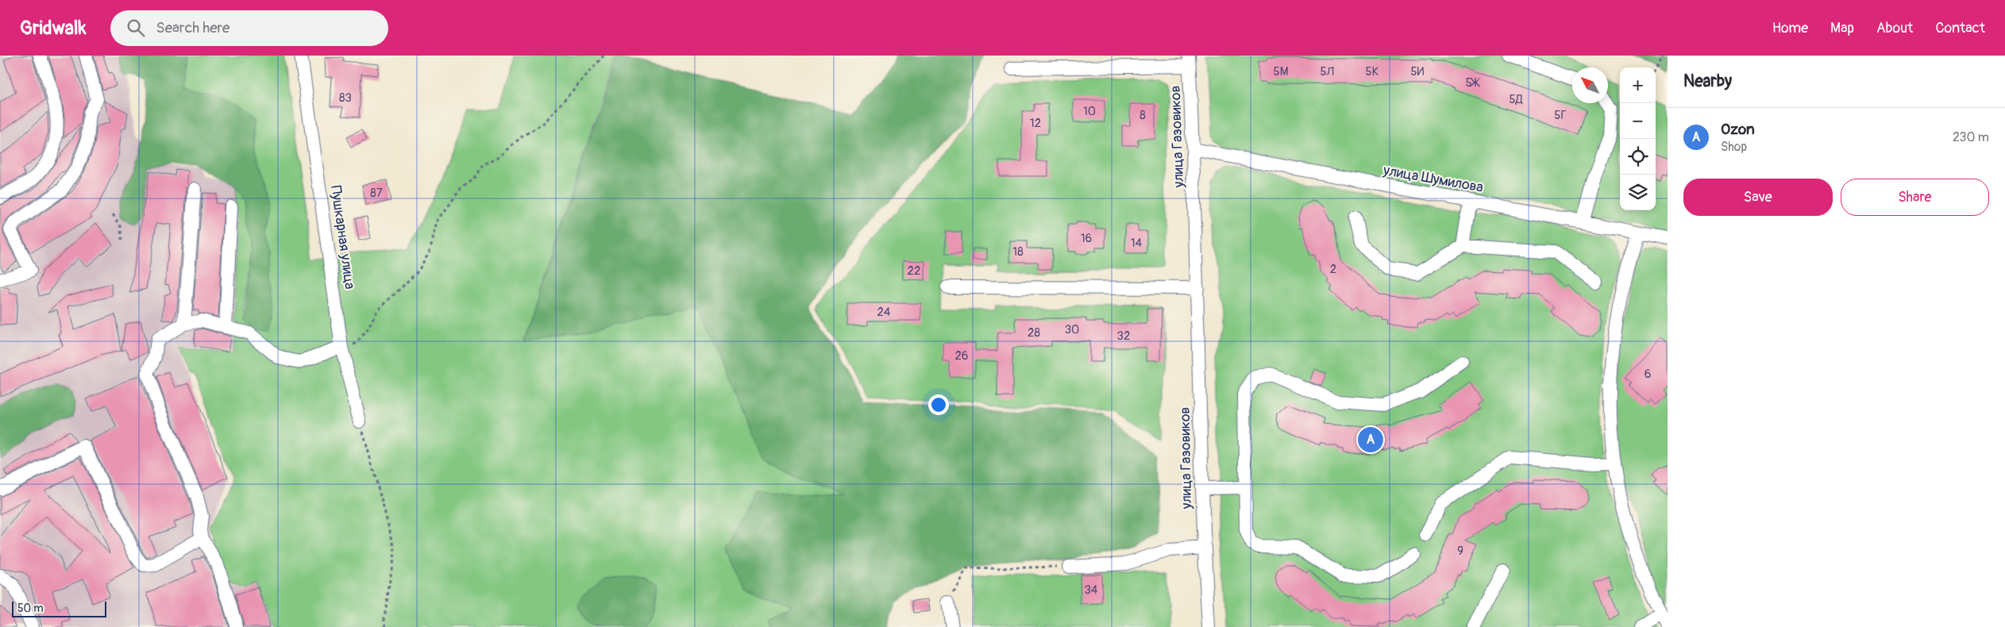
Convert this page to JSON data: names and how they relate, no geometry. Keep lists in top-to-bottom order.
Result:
{
  "streets": {
    "street": ["улица Газовиков", "улица Шумилова", "Пушкарная улица"]
  },
  "crossings": [
    ["улица Газовиков", "улица Шумилова"]
  ],
  "house_numbers": [
    "5М",
    "5Л",
    "5К",
    "5И",
    "5Ж",
    "83",
    "5Д",
    "10",
    "8",
    "5Г",
    "12",
    "87",
    "16",
    "14",
    "18",
    "2",
    "22",
    "24",
    "30",
    "28",
    "32",
    "26",
    "6",
    "9",
    "34"
  ],
  "scale_bar": "50 m",
  "north": "top left",
  "page": {
    "header": "Gridwalk",
    "search": "Search here",
    "nav": [
      "Home",
      "Map",
      "About",
      "Contact"
    ],
    "heading": "Nearby",
    "map_buttons": ["+", "−"],
    "list": [
      {
        "mark": "A",
        "name": "Ozon",
        "note": "Shop",
        "value": "230 m"
      }
    ],
    "buttons": ["Save", "Share"],
    "pins": "A",
    "scale": "50 m"
  }
}
